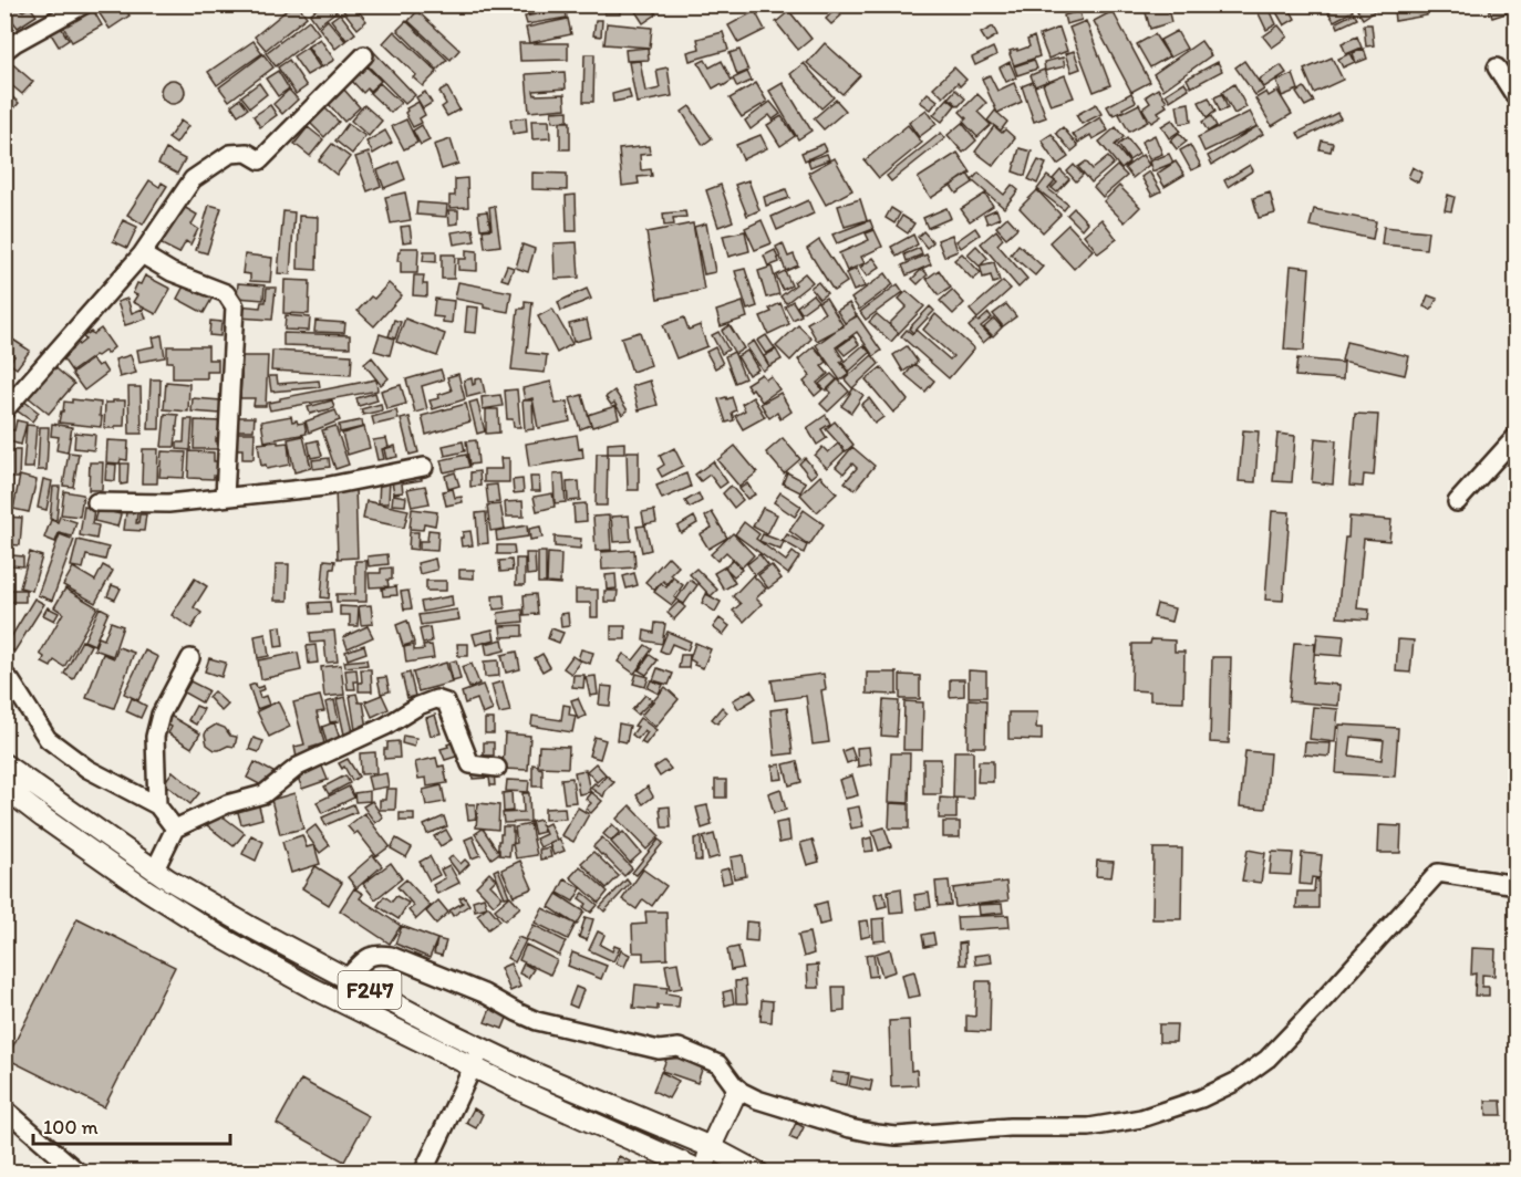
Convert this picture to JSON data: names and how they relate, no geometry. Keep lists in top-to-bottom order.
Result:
{
  "streets": {
    "main road": ["F247"]
  },
  "scale_bar": "100 m"
}
